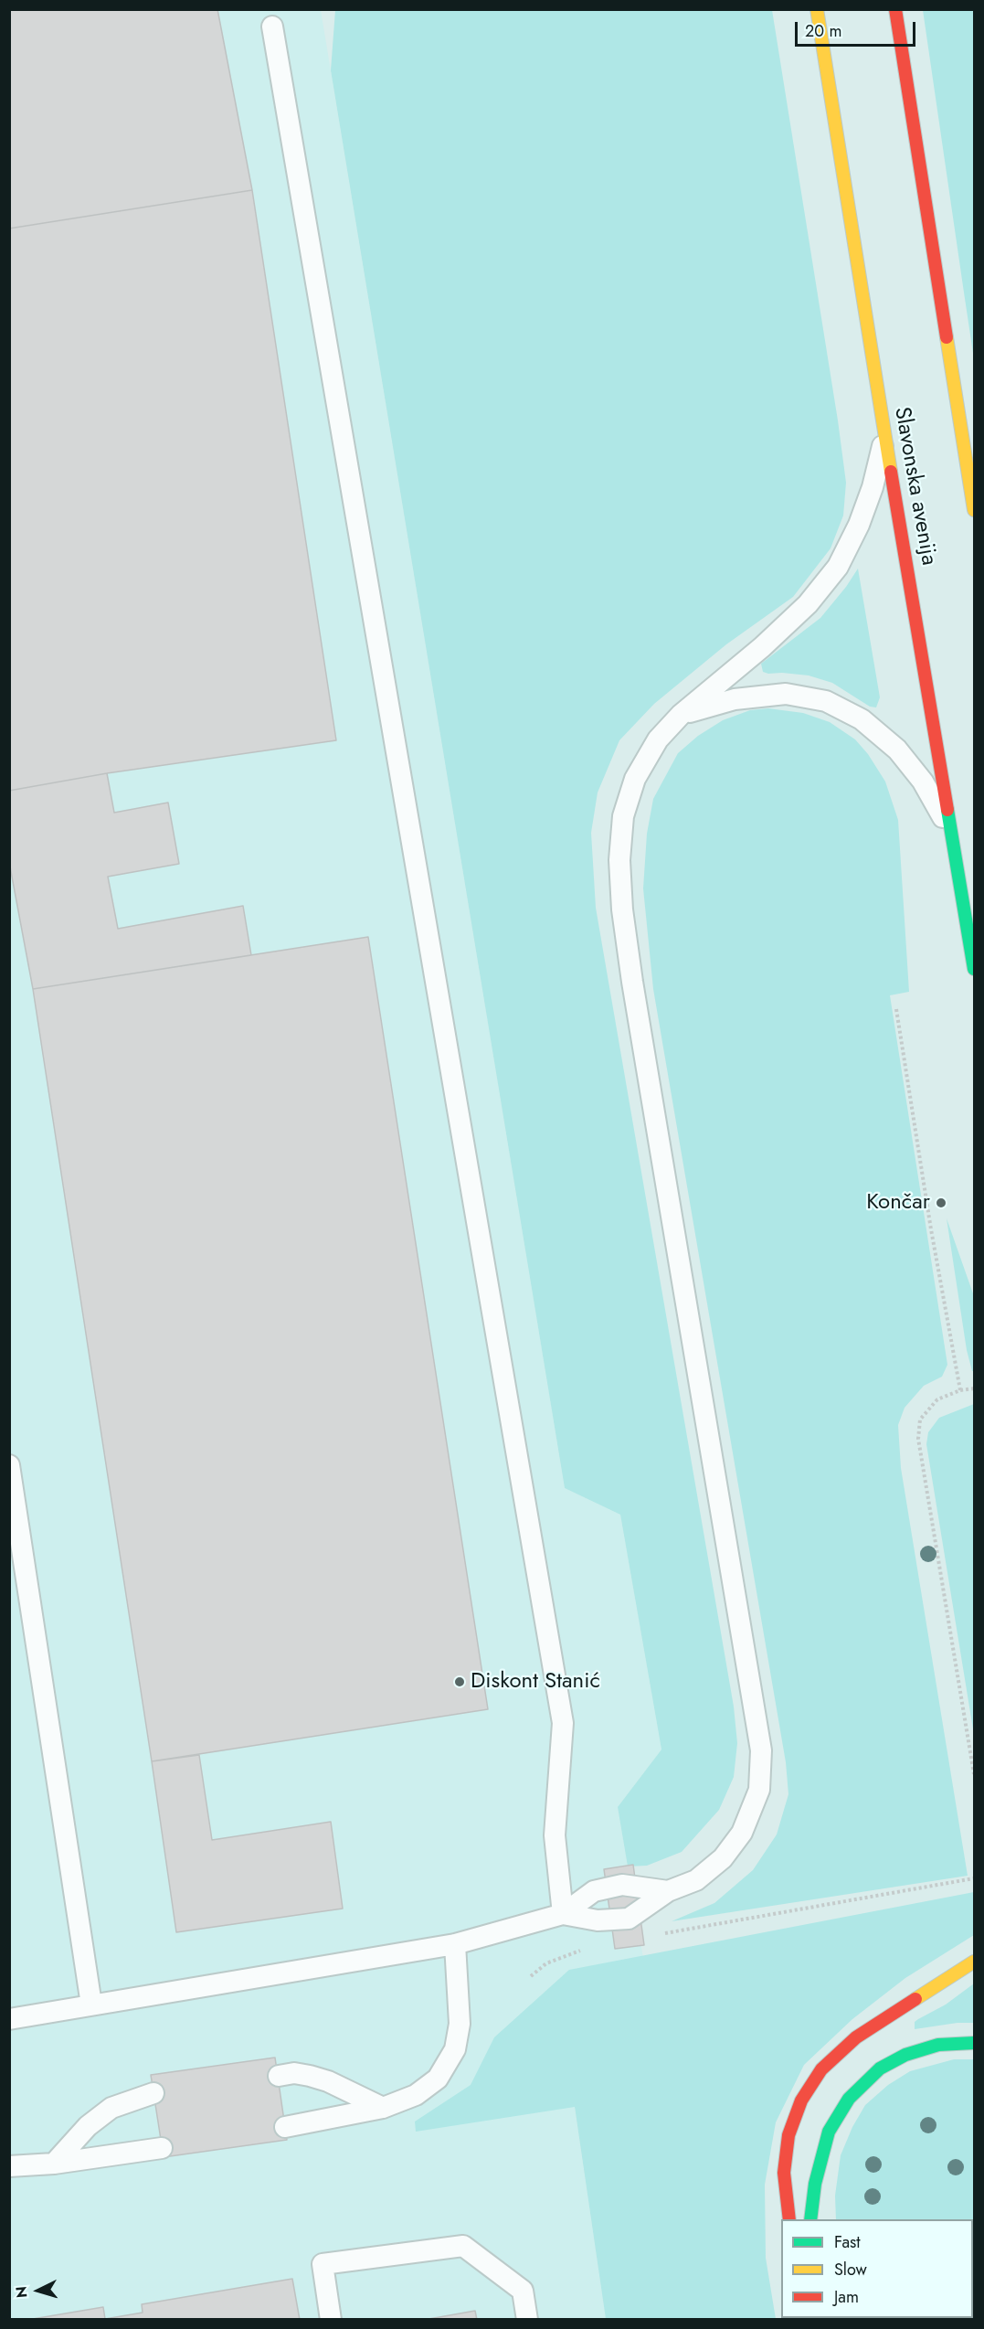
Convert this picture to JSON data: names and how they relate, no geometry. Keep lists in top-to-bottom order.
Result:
{
  "streets": {
    "main road": ["Slavonska avenija"]
  },
  "places": ["Končar", "Diskont Stanić"],
  "legend": ["Fast", "Slow", "Jam"],
  "scale_bar": "20 m",
  "north": "left"
}
